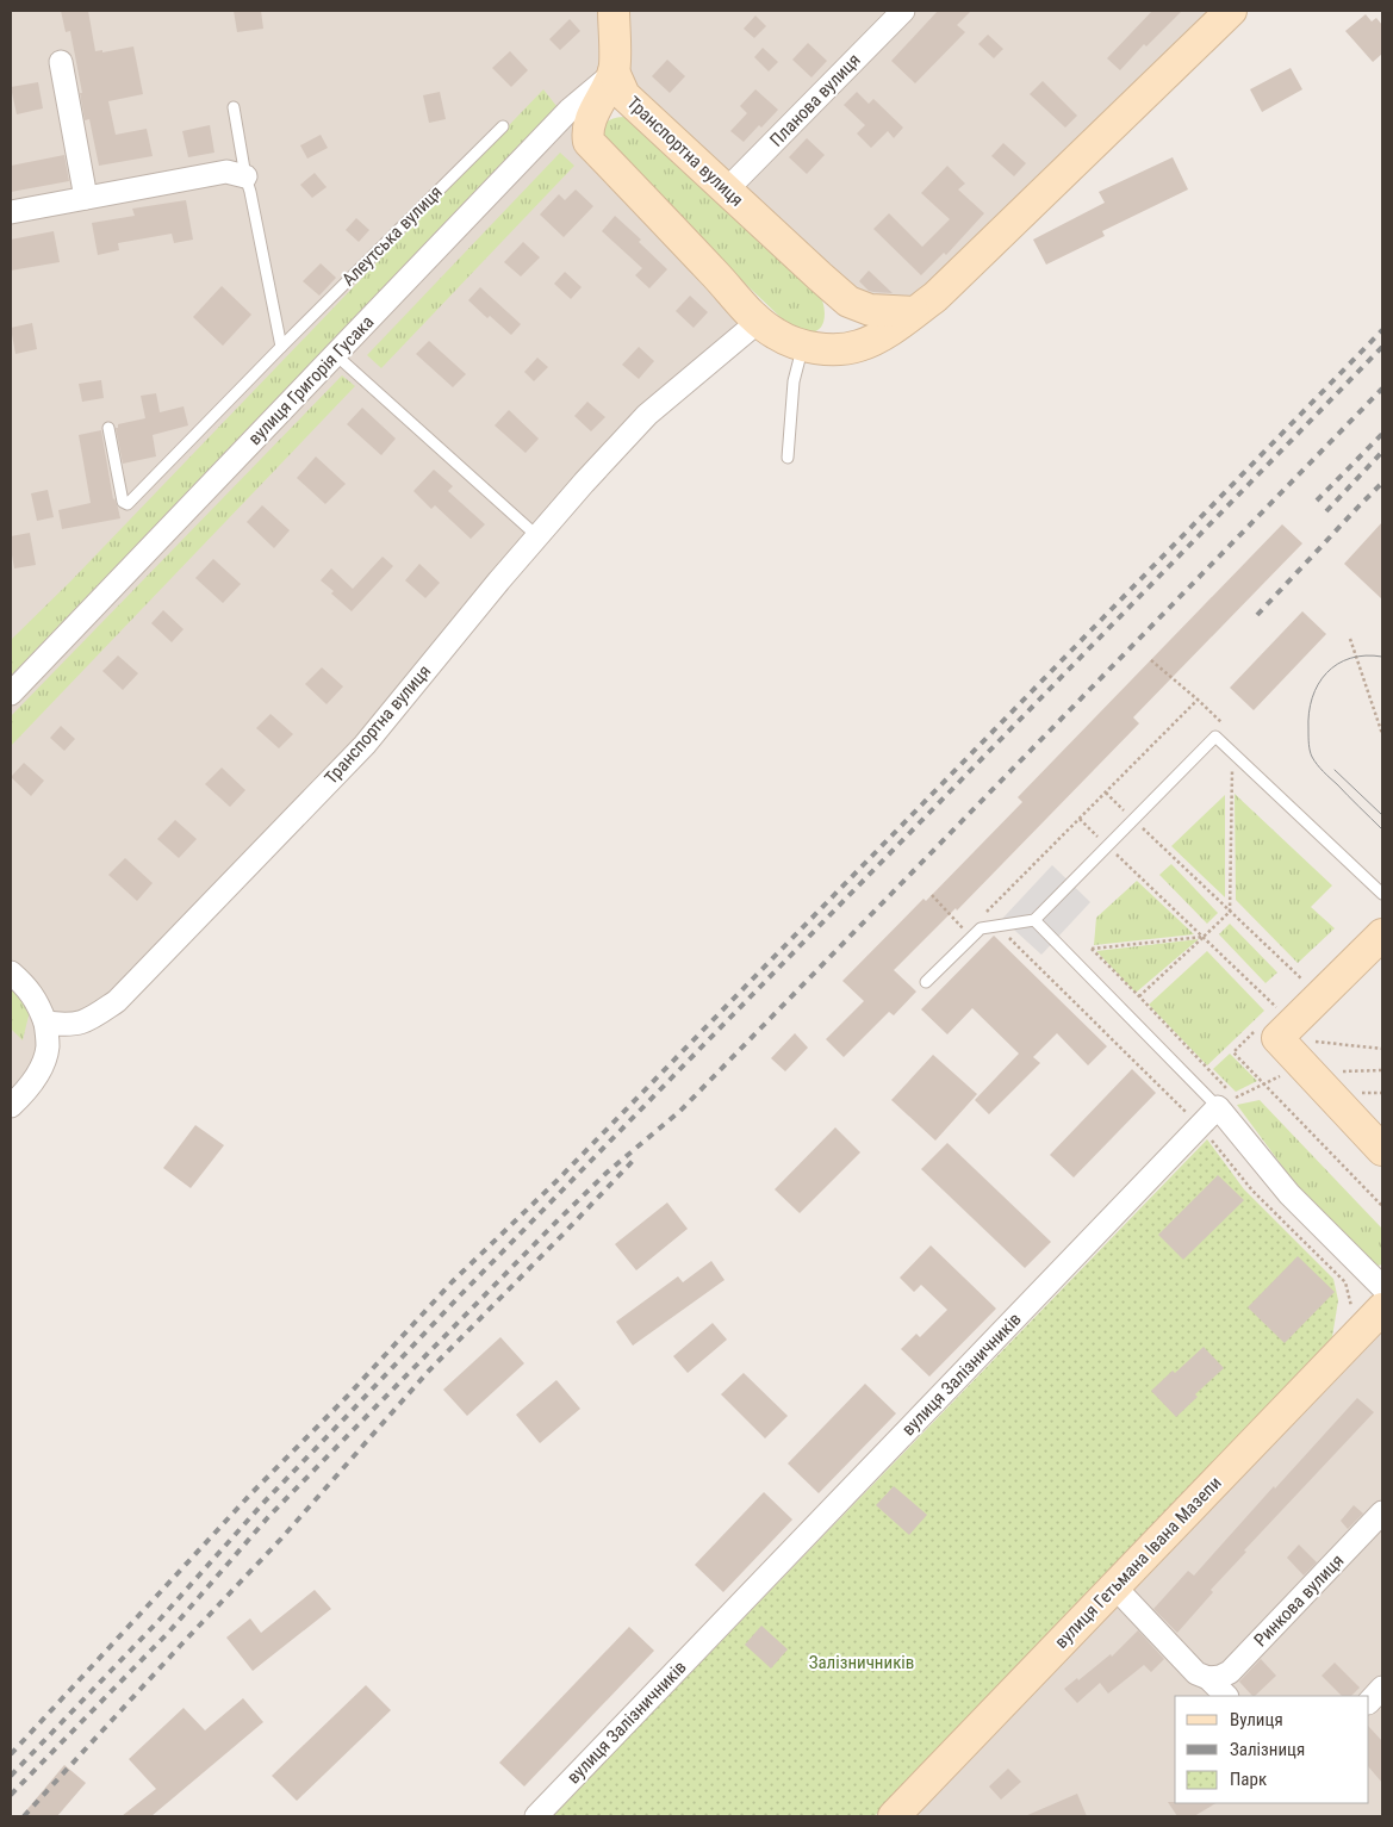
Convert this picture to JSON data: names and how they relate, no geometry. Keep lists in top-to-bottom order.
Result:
{
  "streets": {
    "street": [
      "Планова вулиця",
      "Транспортна вулиця",
      "вулиця Григорія Гусака",
      "вулиця Залізничників",
      "вулиця Гетьмана Івана Мазепи",
      "Ринкова вулиця"
    ],
    "lane": ["Алеутська вулиця"]
  },
  "crossings": [
    ["Планова вулиця", "Транспортна вулиця"],
    ["Транспортна вулиця", "вулиця Григорія Гусака"]
  ],
  "parks": ["Залізничників"],
  "legend": ["Вулиця", "Залізниця", "Парк"]
}
